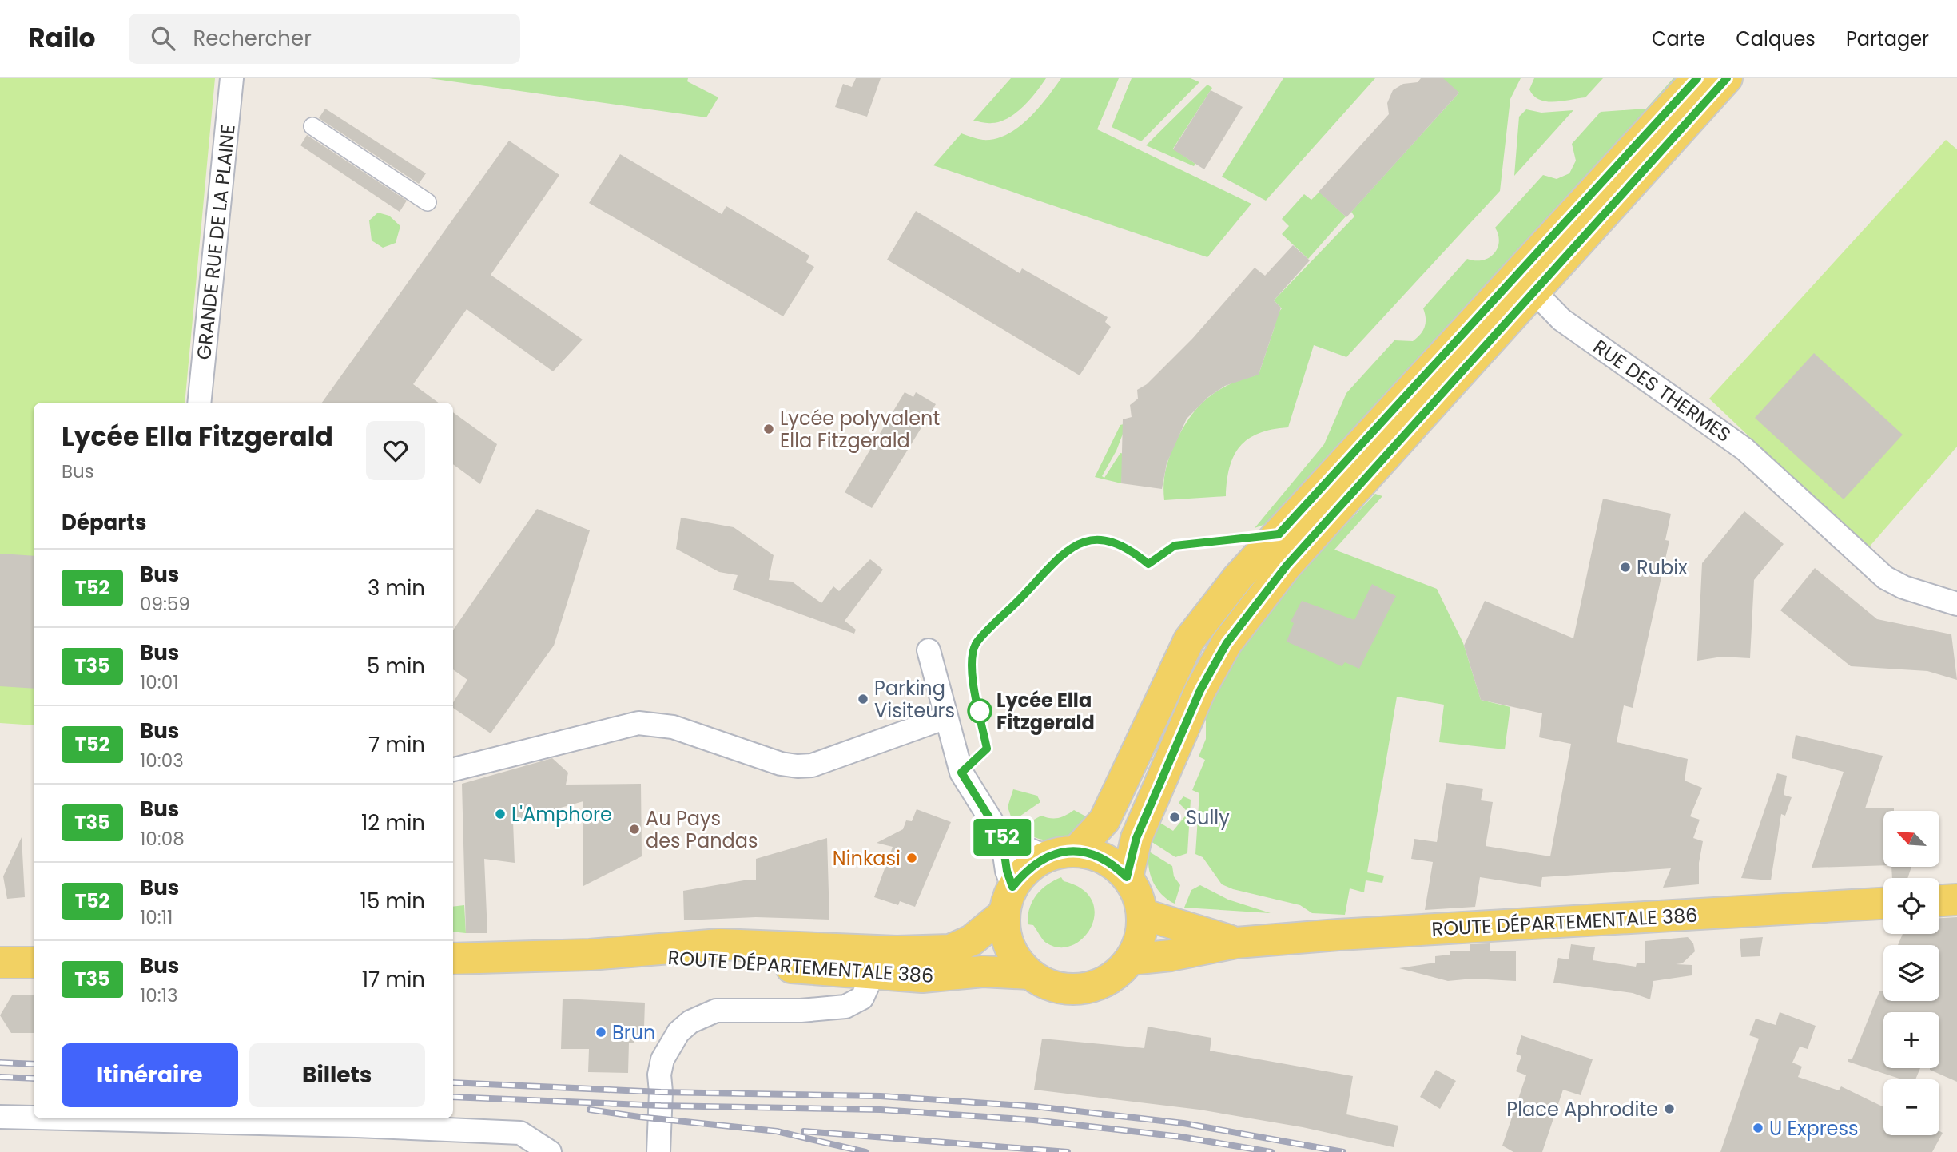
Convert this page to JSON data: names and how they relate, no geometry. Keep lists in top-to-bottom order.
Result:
{
  "streets": {
    "main road": ["ROUTE DÉPARTEMENTALE 386"],
    "street": ["GRANDE RUE DE LA PLAINE", "RUE DES THERMES"]
  },
  "places": [
    "Lycée polyvalent Ella Fitzgerald",
    "Rubix",
    "Parking Visiteurs",
    "Lycée Ella Fitzgerald",
    "L'Amphore",
    "Sully",
    "Au Pays des Pandas",
    "Ninkasi",
    "Brun",
    "Place Aphrodite",
    "U Express"
  ],
  "lines": ["bus line T52"],
  "north": "top left",
  "page": {
    "header": "Railo",
    "search": "Rechercher",
    "nav": ["Carte", "Calques", "Partager"],
    "on_map": "T52",
    "heading": [
      ["Lycée Ella Fitzgerald", "Bus"],
      "Départs"
    ],
    "list": [
      {
        "mark": "T52",
        "name": "Bus",
        "note": "09:59",
        "value": "3 min"
      },
      {
        "mark": "T35",
        "name": "Bus",
        "note": "10:01",
        "value": "5 min"
      },
      {
        "mark": "T52",
        "name": "Bus",
        "note": "10:03",
        "value": "7 min"
      },
      {
        "mark": "T35",
        "name": "Bus",
        "note": "10:08",
        "value": "12 min"
      },
      {
        "mark": "T52",
        "name": "Bus",
        "note": "10:11",
        "value": "15 min"
      },
      {
        "mark": "T35",
        "name": "Bus",
        "note": "10:13",
        "value": "17 min"
      }
    ],
    "map_buttons": ["+", "−"],
    "buttons": ["Itinéraire", "Billets"]
  }
}
